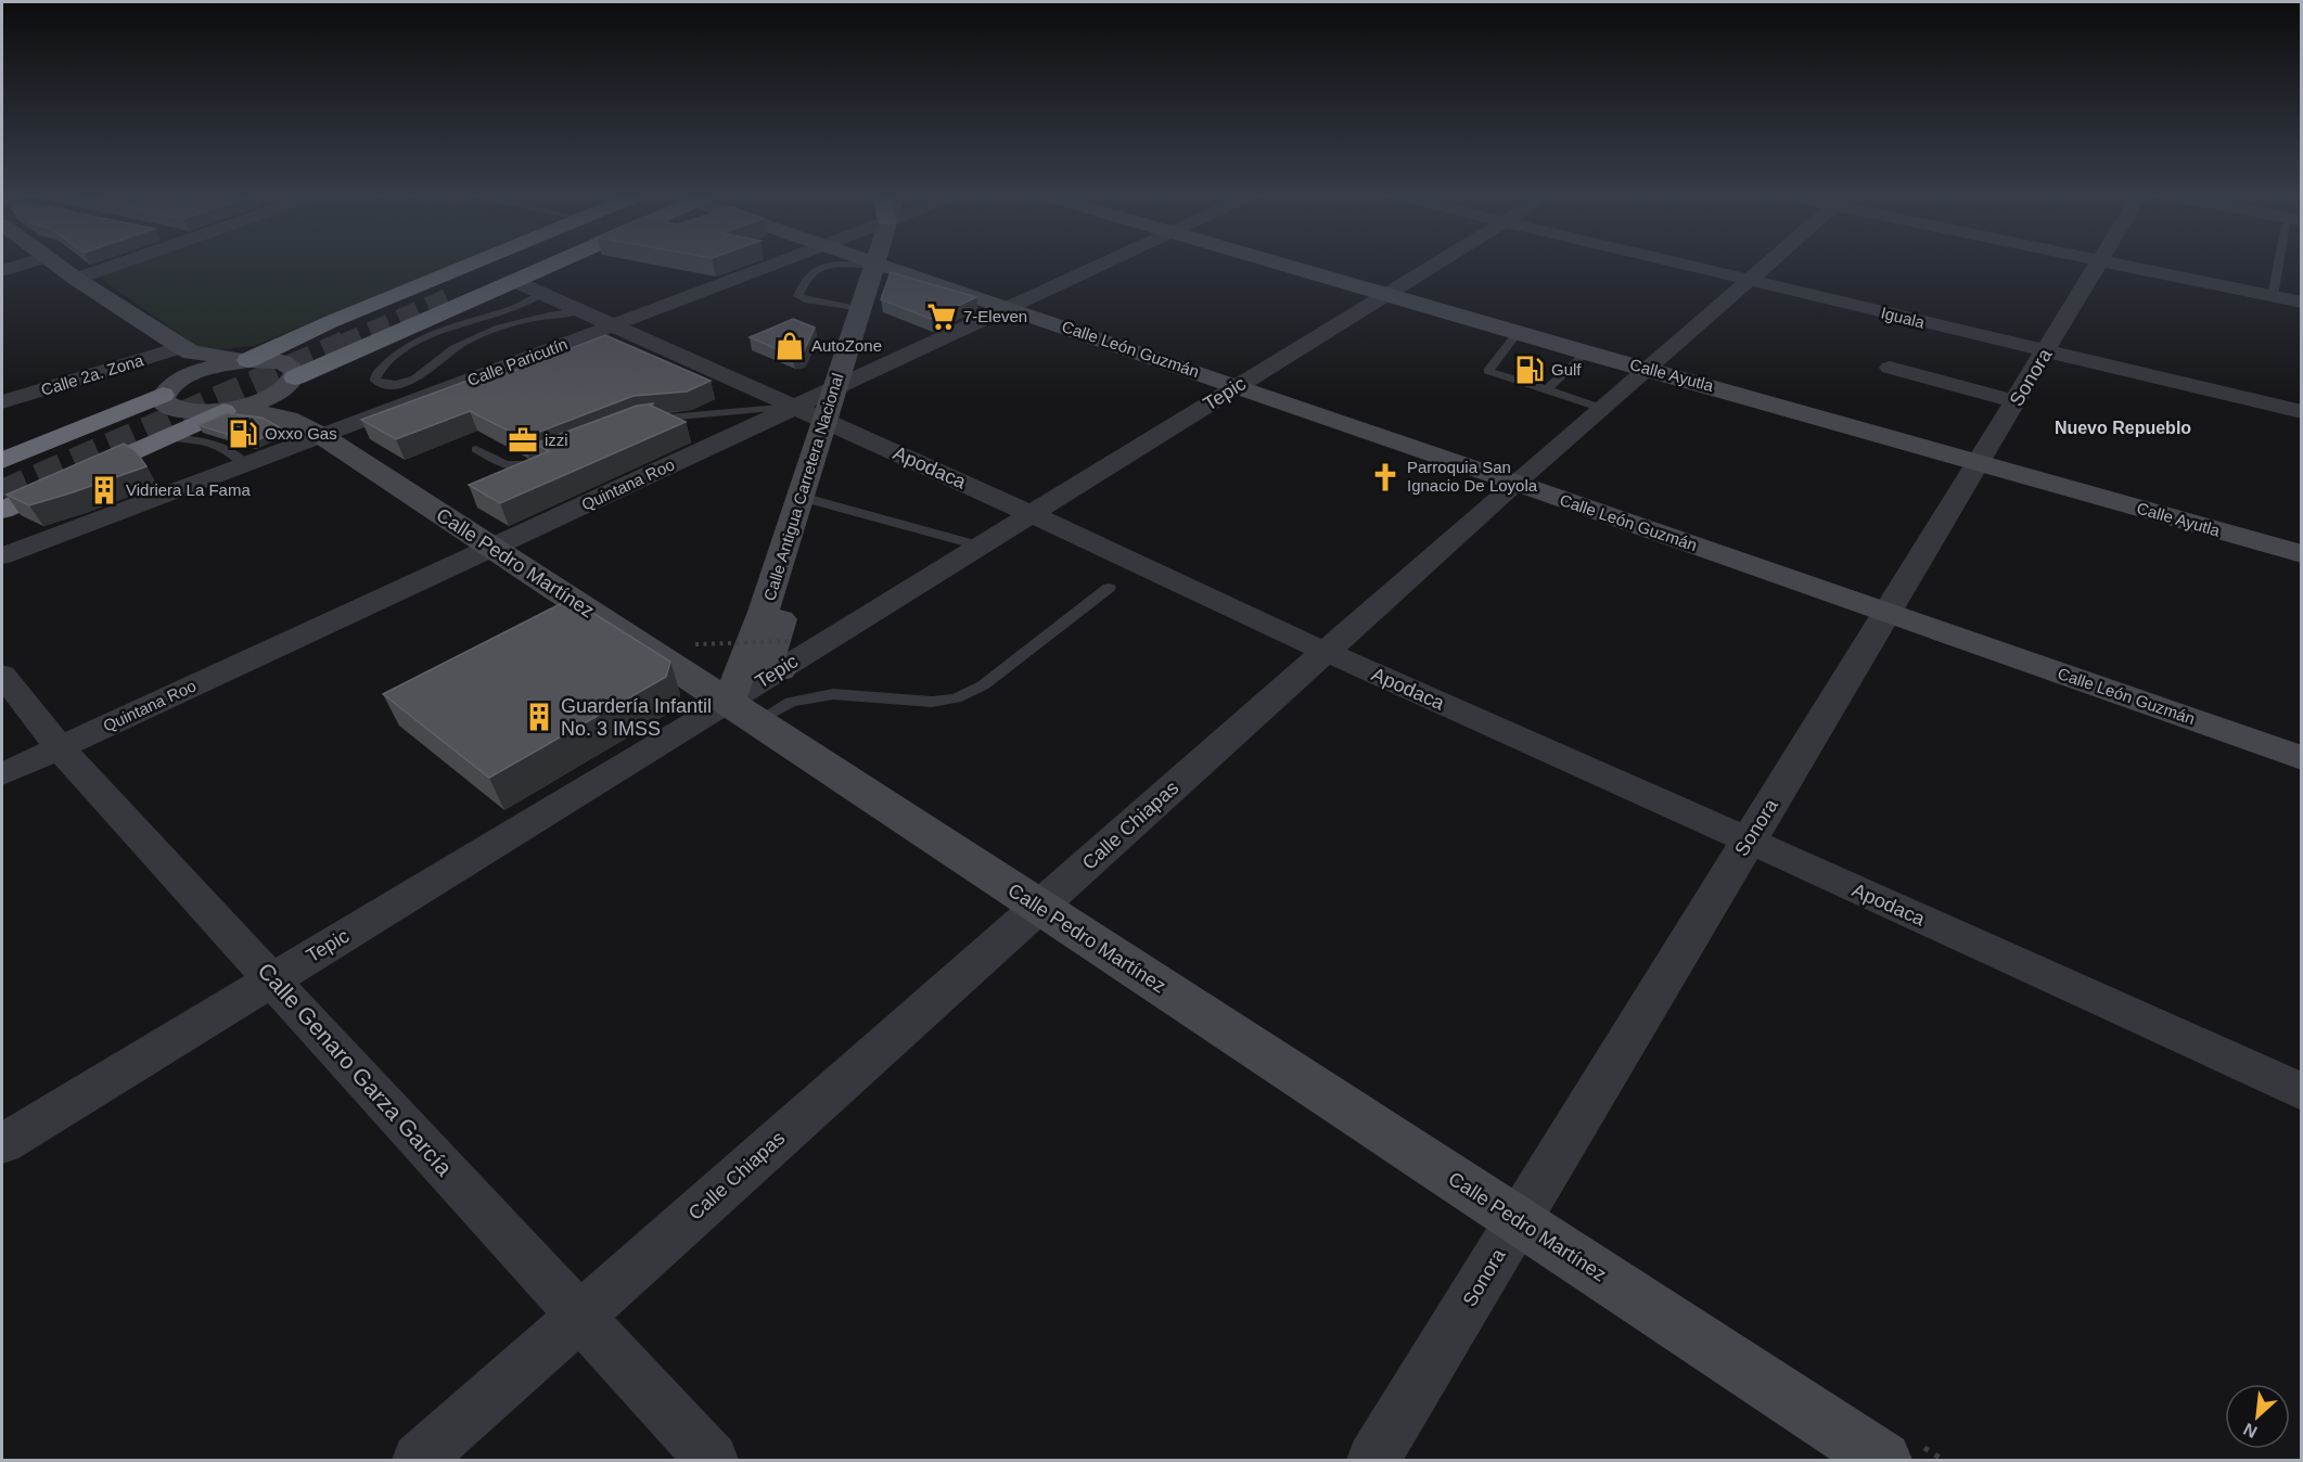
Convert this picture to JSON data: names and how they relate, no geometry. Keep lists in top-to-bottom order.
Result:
{
  "streets": {
    "street": [
      "Iguala",
      "Calle León Guzmán",
      "Calle Paricutín",
      "Calle 2a. Zona",
      "Calle Ayutla",
      "Sonora",
      "Tepic",
      "Apodaca",
      "Quintana Roo",
      "Calle Antigua Carretera Nacional",
      "Calle Pedro Martínez",
      "Calle Chiapas",
      "Calle Genaro Garza García"
    ]
  },
  "crossings": [
    ["Iguala", "Sonora"],
    ["Iguala", "Calle Chiapas"],
    ["Calle León Guzmán", "Sonora"],
    ["Calle León Guzmán", "Tepic"],
    ["Calle León Guzmán", "Calle Antigua Carretera Nacional"],
    ["Calle León Guzmán", "Calle Chiapas"],
    ["Calle Paricutín", "Apodaca"],
    ["Calle Paricutín", "Calle Pedro Martínez"],
    ["Calle Ayutla", "Sonora"],
    ["Calle Ayutla", "Tepic"],
    ["Calle Ayutla", "Calle Chiapas"],
    ["Sonora", "Apodaca"],
    ["Sonora", "Calle Pedro Martínez"],
    ["Tepic", "Apodaca"],
    ["Tepic", "Calle Antigua Carretera Nacional"],
    ["Tepic", "Calle Pedro Martínez"],
    ["Tepic", "Calle Genaro Garza García"],
    ["Apodaca", "Quintana Roo"],
    ["Apodaca", "Calle Antigua Carretera Nacional"],
    ["Apodaca", "Calle Chiapas"],
    ["Quintana Roo", "Calle Antigua Carretera Nacional"],
    ["Quintana Roo", "Calle Pedro Martínez"],
    ["Quintana Roo", "Calle Genaro Garza García"],
    ["Calle Antigua Carretera Nacional", "Calle Pedro Martínez"],
    ["Calle Pedro Martínez", "Calle Chiapas"],
    ["Calle Chiapas", "Calle Genaro Garza García"]
  ],
  "districts": ["Nuevo Repueblo"],
  "places": {
    "supermarket": ["7-Eleven"],
    "shop": ["AutoZone"],
    "fuel station": ["Gulf", "Oxxo Gas"],
    "office": ["izzi"],
    "church": ["Parroquia San Ignacio De Loyola"],
    "building": ["Vidriera La Fama", "Guardería Infantil No. 3 IMSS"]
  },
  "north": "bottom left"
}
